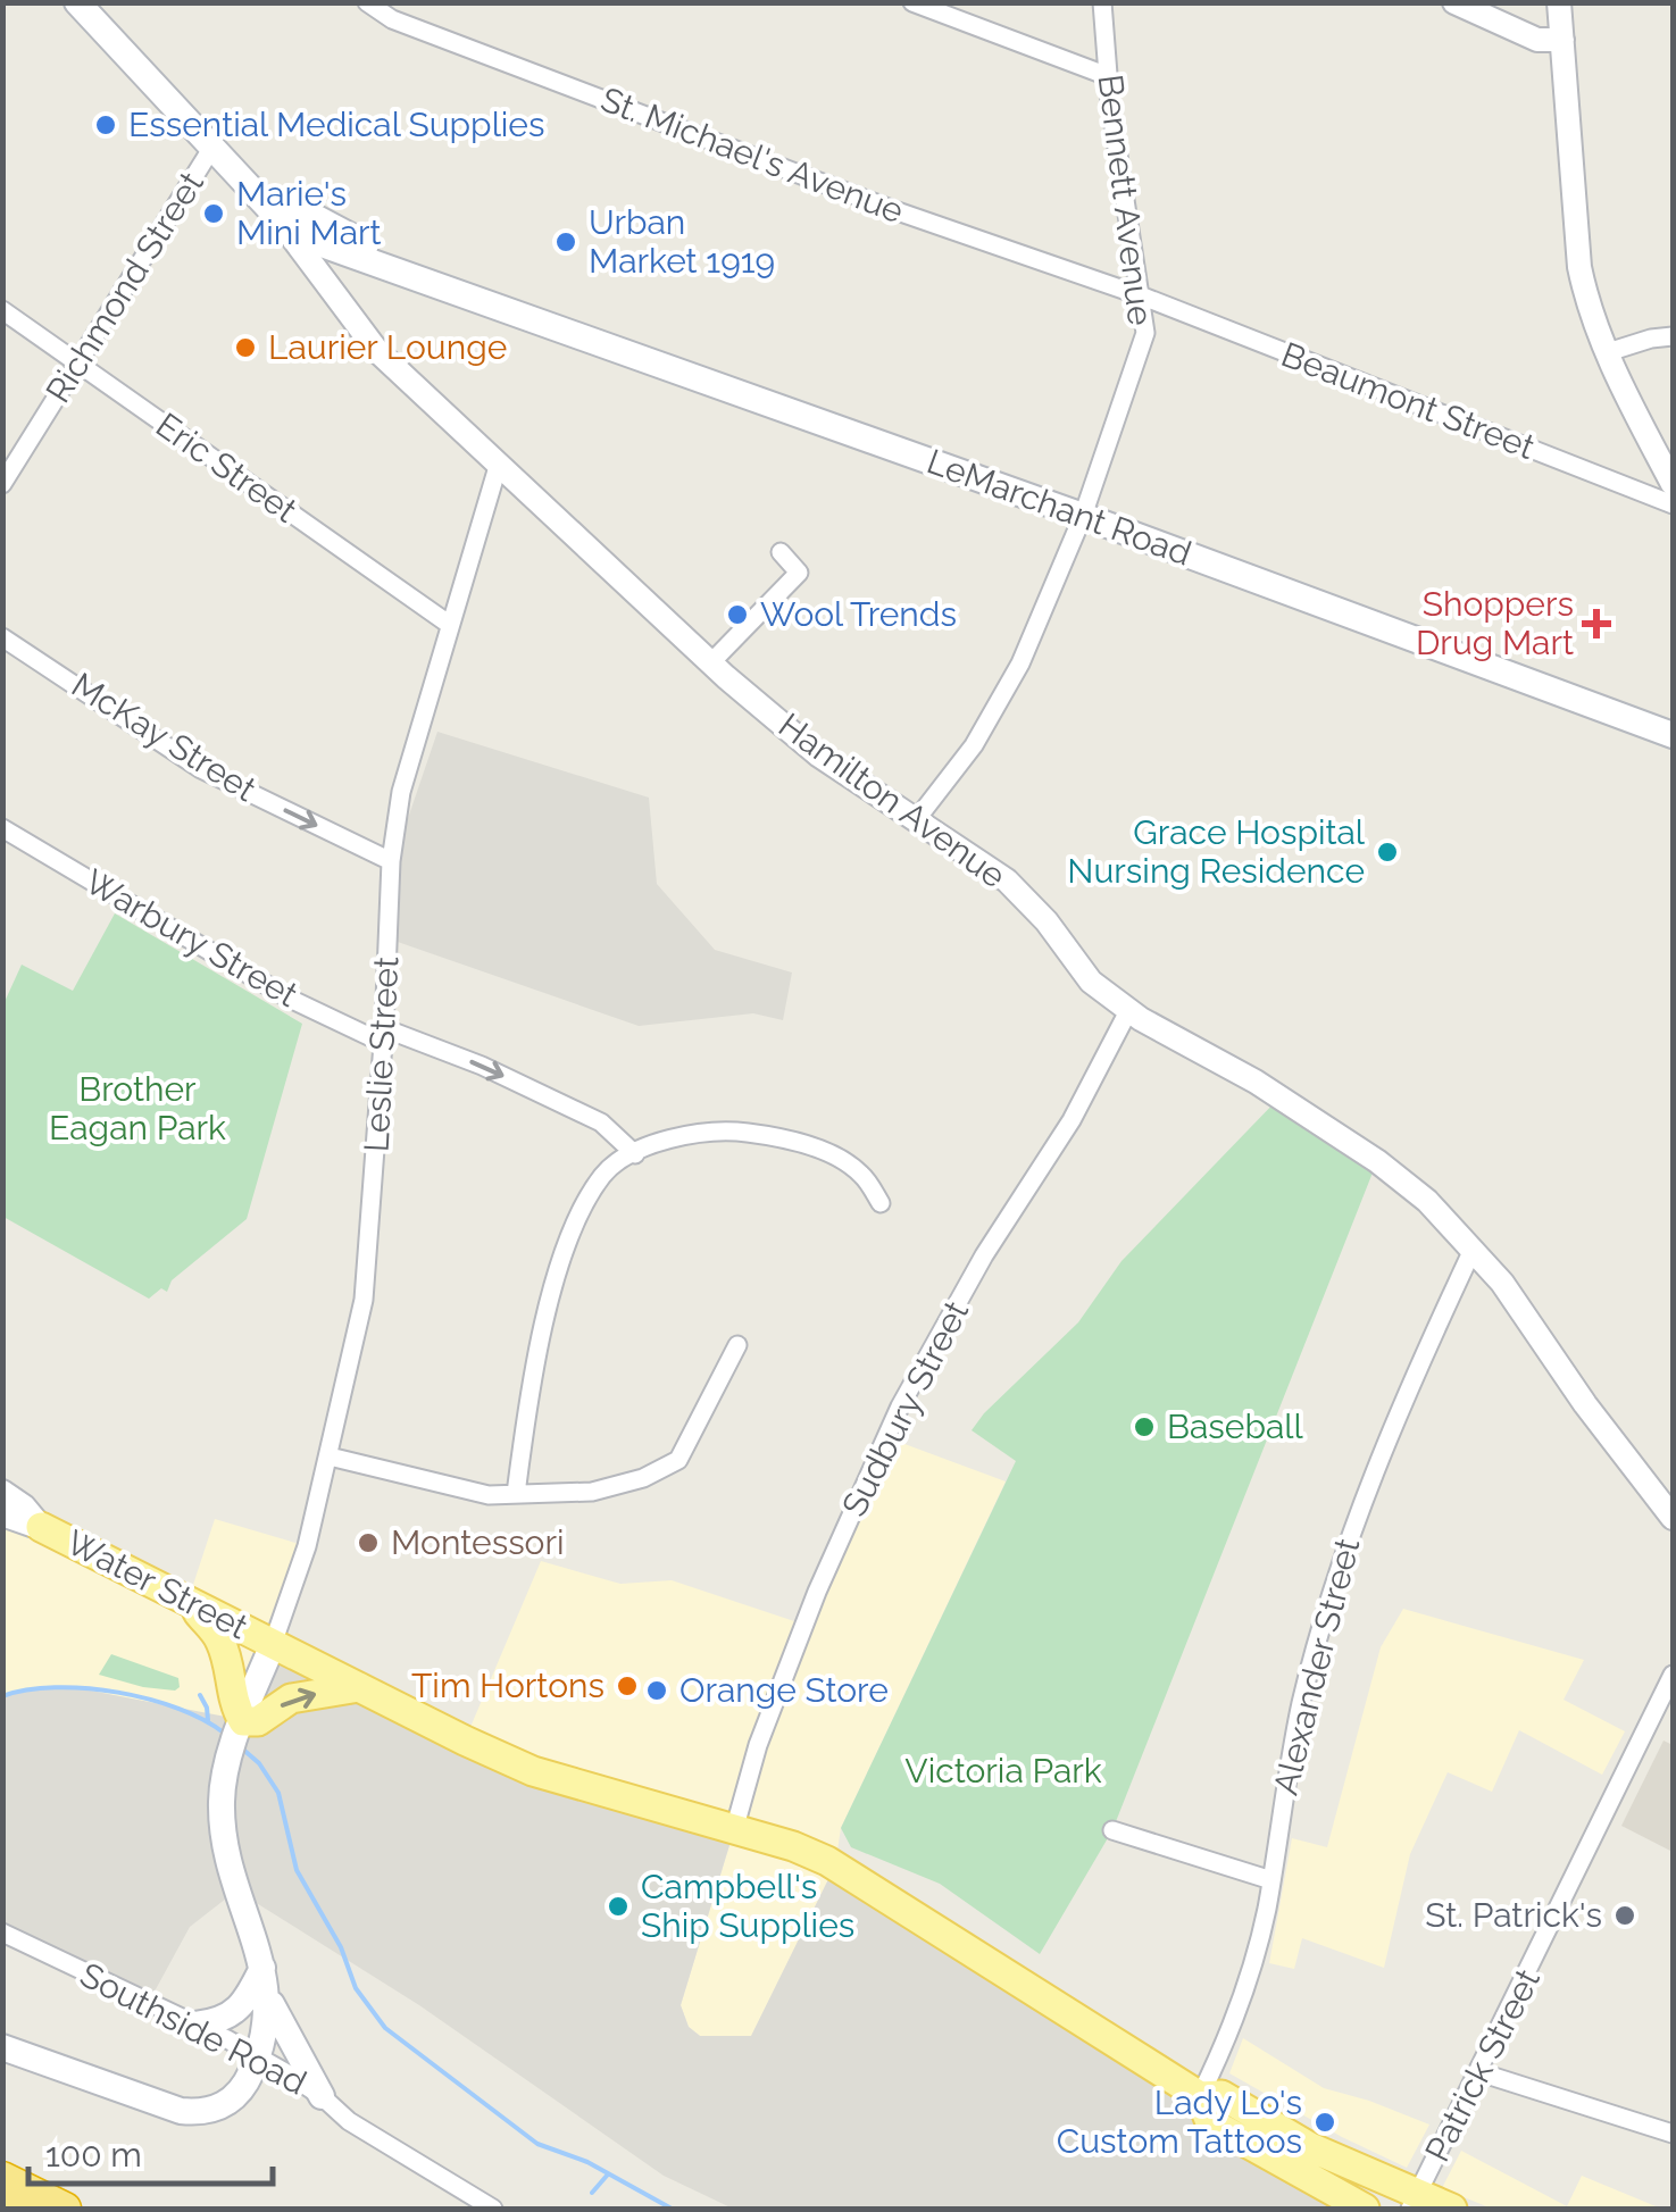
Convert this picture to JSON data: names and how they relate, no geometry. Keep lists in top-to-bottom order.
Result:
{
  "streets": {
    "main road": ["LeMarchant Road", "Hamilton Avenue", "Water Street"],
    "street": [
      "St. Michael's Avenue",
      "Bennett Avenue",
      "Richmond Street",
      "Beaumont Street",
      "Eric Street",
      "McKay Street",
      "Warbury Street",
      "Leslie Street",
      "Sudbury Street",
      "Alexander Street",
      "Southside Road",
      "Patrick Street"
    ]
  },
  "crossings": [
    ["St. Michael's Avenue", "Bennett Avenue"],
    ["St. Michael's Avenue", "Beaumont Street"],
    ["Bennett Avenue", "Beaumont Street"],
    ["Bennett Avenue", "LeMarchant Road"],
    ["Bennett Avenue", "Hamilton Avenue"],
    ["Richmond Street", "Eric Street"],
    ["Richmond Street", "Hamilton Avenue"],
    ["Eric Street", "Leslie Street"],
    ["LeMarchant Road", "Hamilton Avenue"],
    ["McKay Street", "Leslie Street"],
    ["Hamilton Avenue", "Leslie Street"],
    ["Hamilton Avenue", "Sudbury Street"],
    ["Hamilton Avenue", "Alexander Street"],
    ["Warbury Street", "Leslie Street"],
    ["Leslie Street", "Water Street"],
    ["Sudbury Street", "Water Street"],
    ["Water Street", "Alexander Street"]
  ],
  "one_way": ["McKay Street", "Warbury Street"],
  "parks": ["Brother Eagan Park", "Victoria Park"],
  "places": {
    "other": [
      "Essential Medical Supplies",
      "Marie's Mini Mart",
      "Urban Market 1919",
      "Laurier Lounge",
      "Wool Trends",
      "Grace Hospital Nursing Residence",
      "Baseball",
      "Montessori",
      "Tim Hortons",
      "Orange Store",
      "Campbell's Ship Supplies",
      "St. Patrick's",
      "Lady Lo's Custom Tattoos"
    ],
    "health": ["Shoppers Drug Mart"]
  },
  "scale_bar": "100 m"
}
